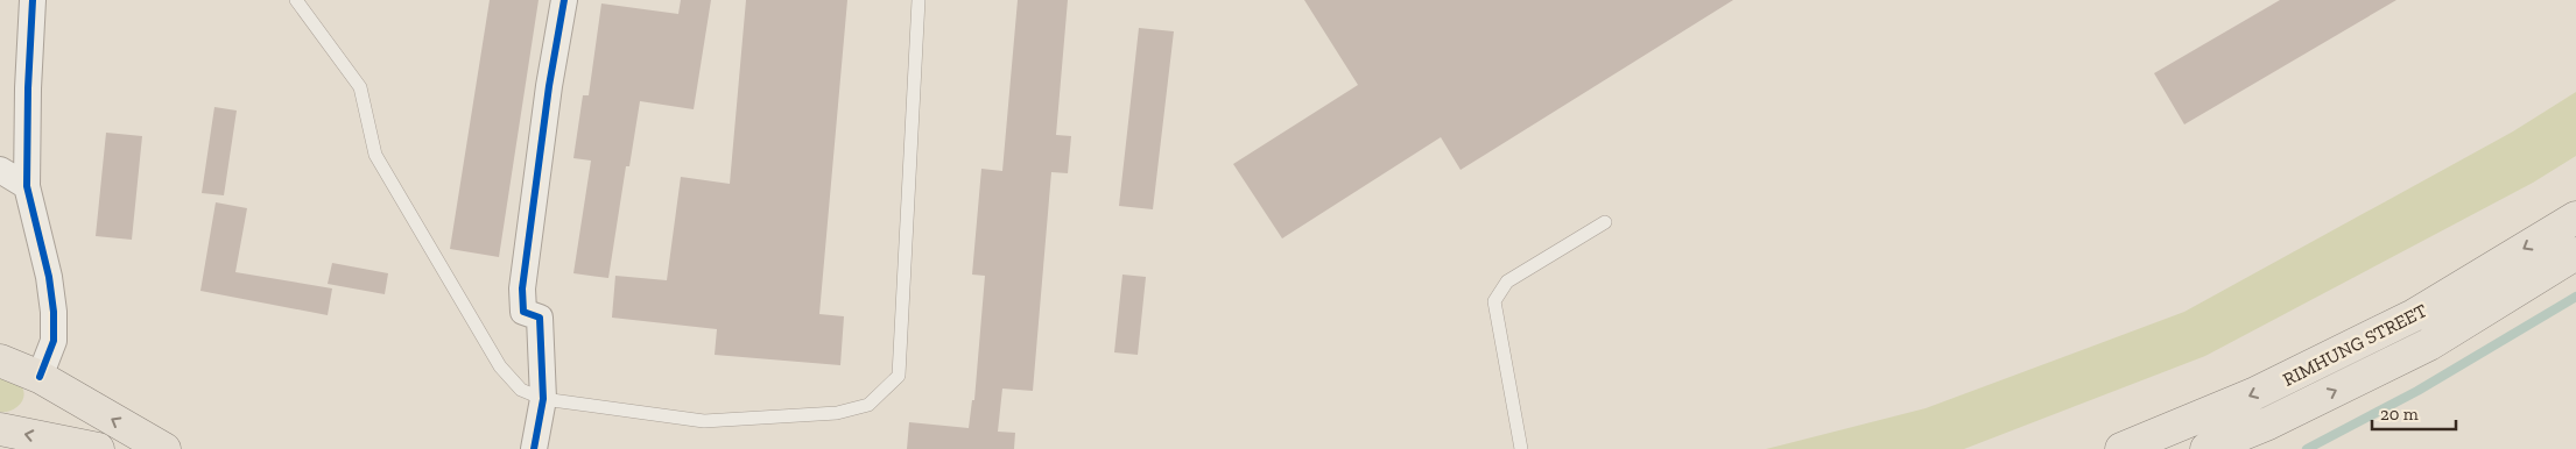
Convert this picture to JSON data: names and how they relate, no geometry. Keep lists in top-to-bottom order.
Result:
{
  "streets": {
    "main road": ["RIMHUNG STREET"]
  },
  "scale_bar": "20 m"
}
